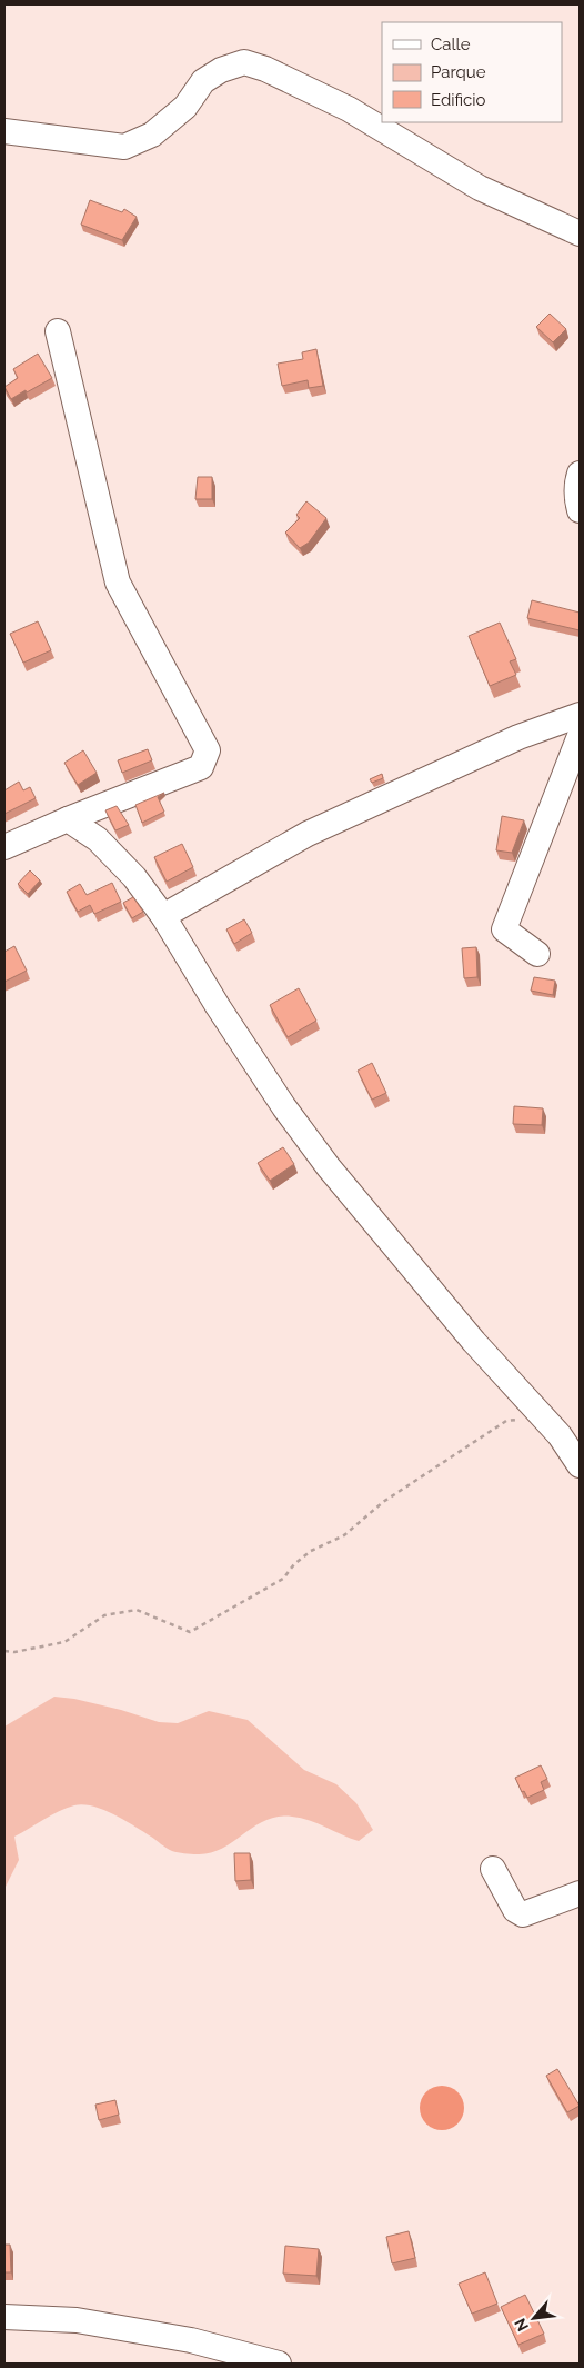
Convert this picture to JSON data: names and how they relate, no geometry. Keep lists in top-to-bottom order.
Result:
{
  "legend": ["Calle", "Parque", "Edificio"],
  "north": "bottom left"
}
